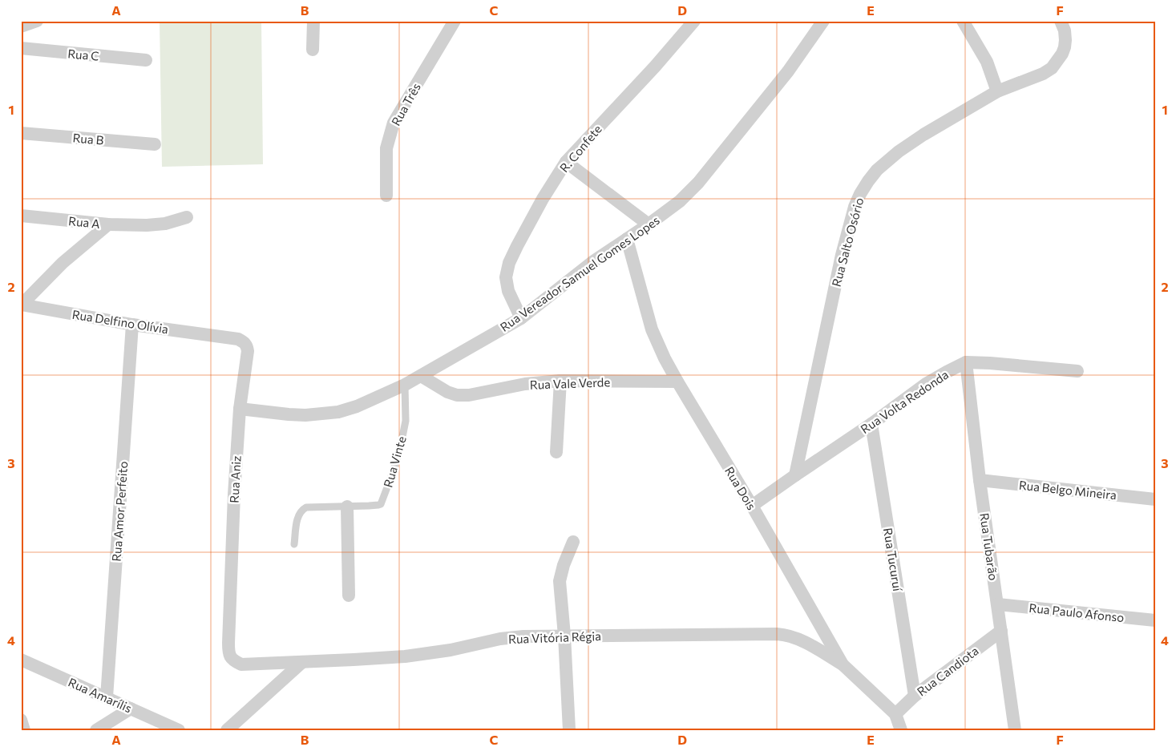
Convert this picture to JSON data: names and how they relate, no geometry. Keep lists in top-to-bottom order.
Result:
{
  "streets": {
    "street": [
      "Rua C",
      "Rua Três",
      "Rua B",
      "R. Confete",
      "Rua A",
      "Rua Salto Osório",
      "Rua Vereador Samuel Gomes Lopes",
      "Rua Delfino Olívia",
      "Rua Vale Verde",
      "Rua Volta Redonda",
      "Rua Aniz",
      "Rua Dois",
      "Rua Belgo Mineira",
      "Rua Amor Perfeito",
      "Rua Tubarão",
      "Rua Tucuruí",
      "Rua Paulo Afonso",
      "Rua Vitória Régia",
      "Rua Candiota",
      "Rua Amarílis"
    ],
    "lane": ["Rua Vinte"]
  },
  "crossings": [
    ["R. Confete", "Rua Vereador Samuel Gomes Lopes"],
    ["Rua Salto Osório", "Rua Volta Redonda"],
    ["Rua Vereador Samuel Gomes Lopes", "Rua Vale Verde"],
    ["Rua Vereador Samuel Gomes Lopes", "Rua Vinte"],
    ["Rua Vereador Samuel Gomes Lopes", "Rua Aniz"],
    ["Rua Vereador Samuel Gomes Lopes", "Rua Dois"],
    ["Rua Delfino Olívia", "Rua Aniz"],
    ["Rua Delfino Olívia", "Rua Amor Perfeito"],
    ["Rua Vale Verde", "Rua Dois"],
    ["Rua Volta Redonda", "Rua Dois"],
    ["Rua Volta Redonda", "Rua Tubarão"],
    ["Rua Volta Redonda", "Rua Tucuruí"],
    ["Rua Aniz", "Rua Vitória Régia"],
    ["Rua Dois", "Rua Vitória Régia"],
    ["Rua Dois", "Rua Candiota"],
    ["Rua Belgo Mineira", "Rua Tubarão"],
    ["Rua Amor Perfeito", "Rua Amarílis"],
    ["Rua Tubarão", "Rua Paulo Afonso"],
    ["Rua Tubarão", "Rua Candiota"],
    ["Rua Tucuruí", "Rua Candiota"]
  ],
  "grid": {
    "columns": [
      "A",
      "B",
      "C",
      "D",
      "E",
      "F"
    ],
    "rows": [
      "1",
      "2",
      "3",
      "4"
    ]
  }
}
